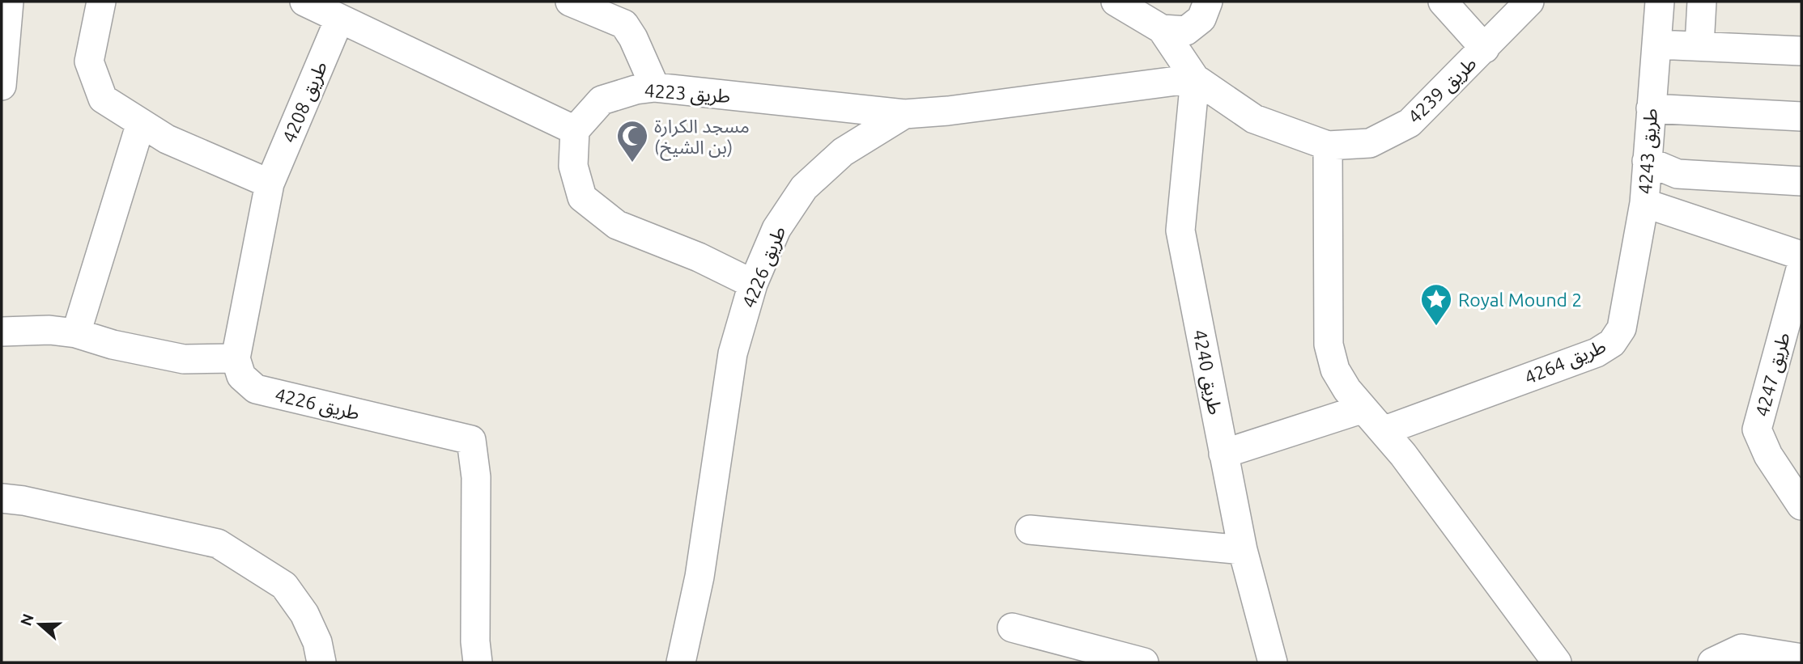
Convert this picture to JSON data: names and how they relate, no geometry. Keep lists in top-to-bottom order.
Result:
{
  "streets": {
    "street": [
      "طريق 4239",
      "طريق 4223",
      "طريق 4208",
      "طريق 4243",
      "طريق 4226",
      "طريق 4264",
      "طريق 4240",
      "طريق 4247"
    ]
  },
  "crossings": [
    ["طريق 4239", "طريق 4226"],
    ["طريق 4239", "طريق 4240"],
    ["طريق 4223", "طريق 4226"],
    ["طريق 4243", "طريق 4264"],
    ["طريق 4226", "طريق 4240"]
  ],
  "places": {
    "mosque": ["مسجد الكرارة (بن الشيخ)"],
    "place": ["Royal Mound 2"]
  },
  "north": "left"
}
